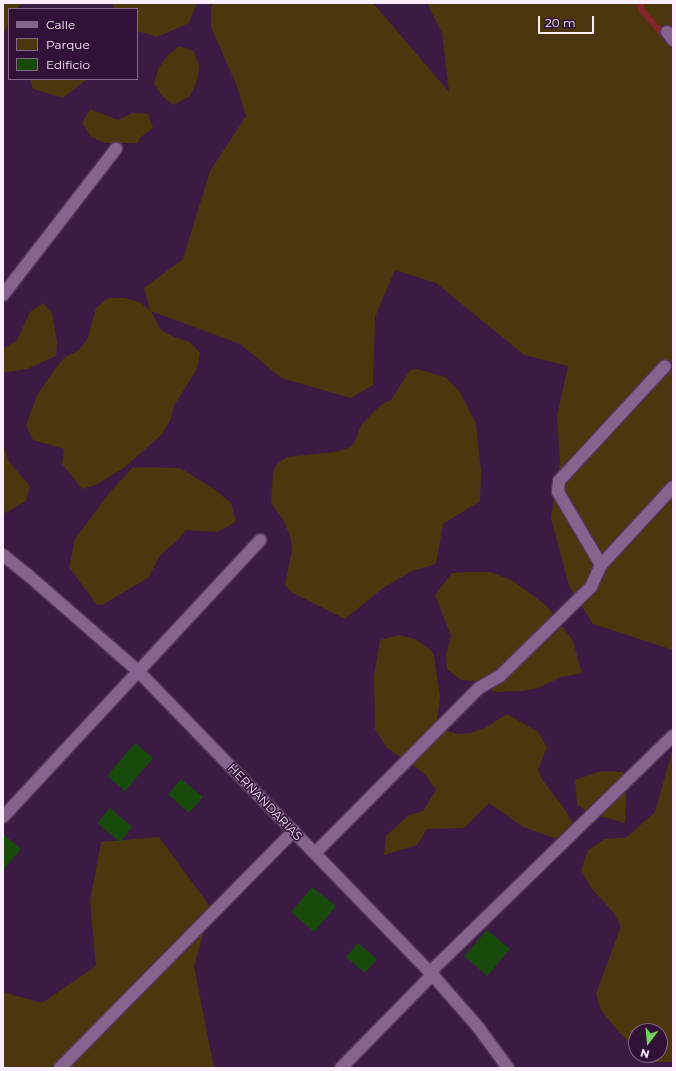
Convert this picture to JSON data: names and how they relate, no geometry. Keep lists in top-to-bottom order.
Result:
{
  "streets": {
    "street": ["HERNANDARIAS"]
  },
  "legend": ["Calle", "Parque", "Edificio"],
  "scale_bar": "20 m",
  "north": "bottom"
}
